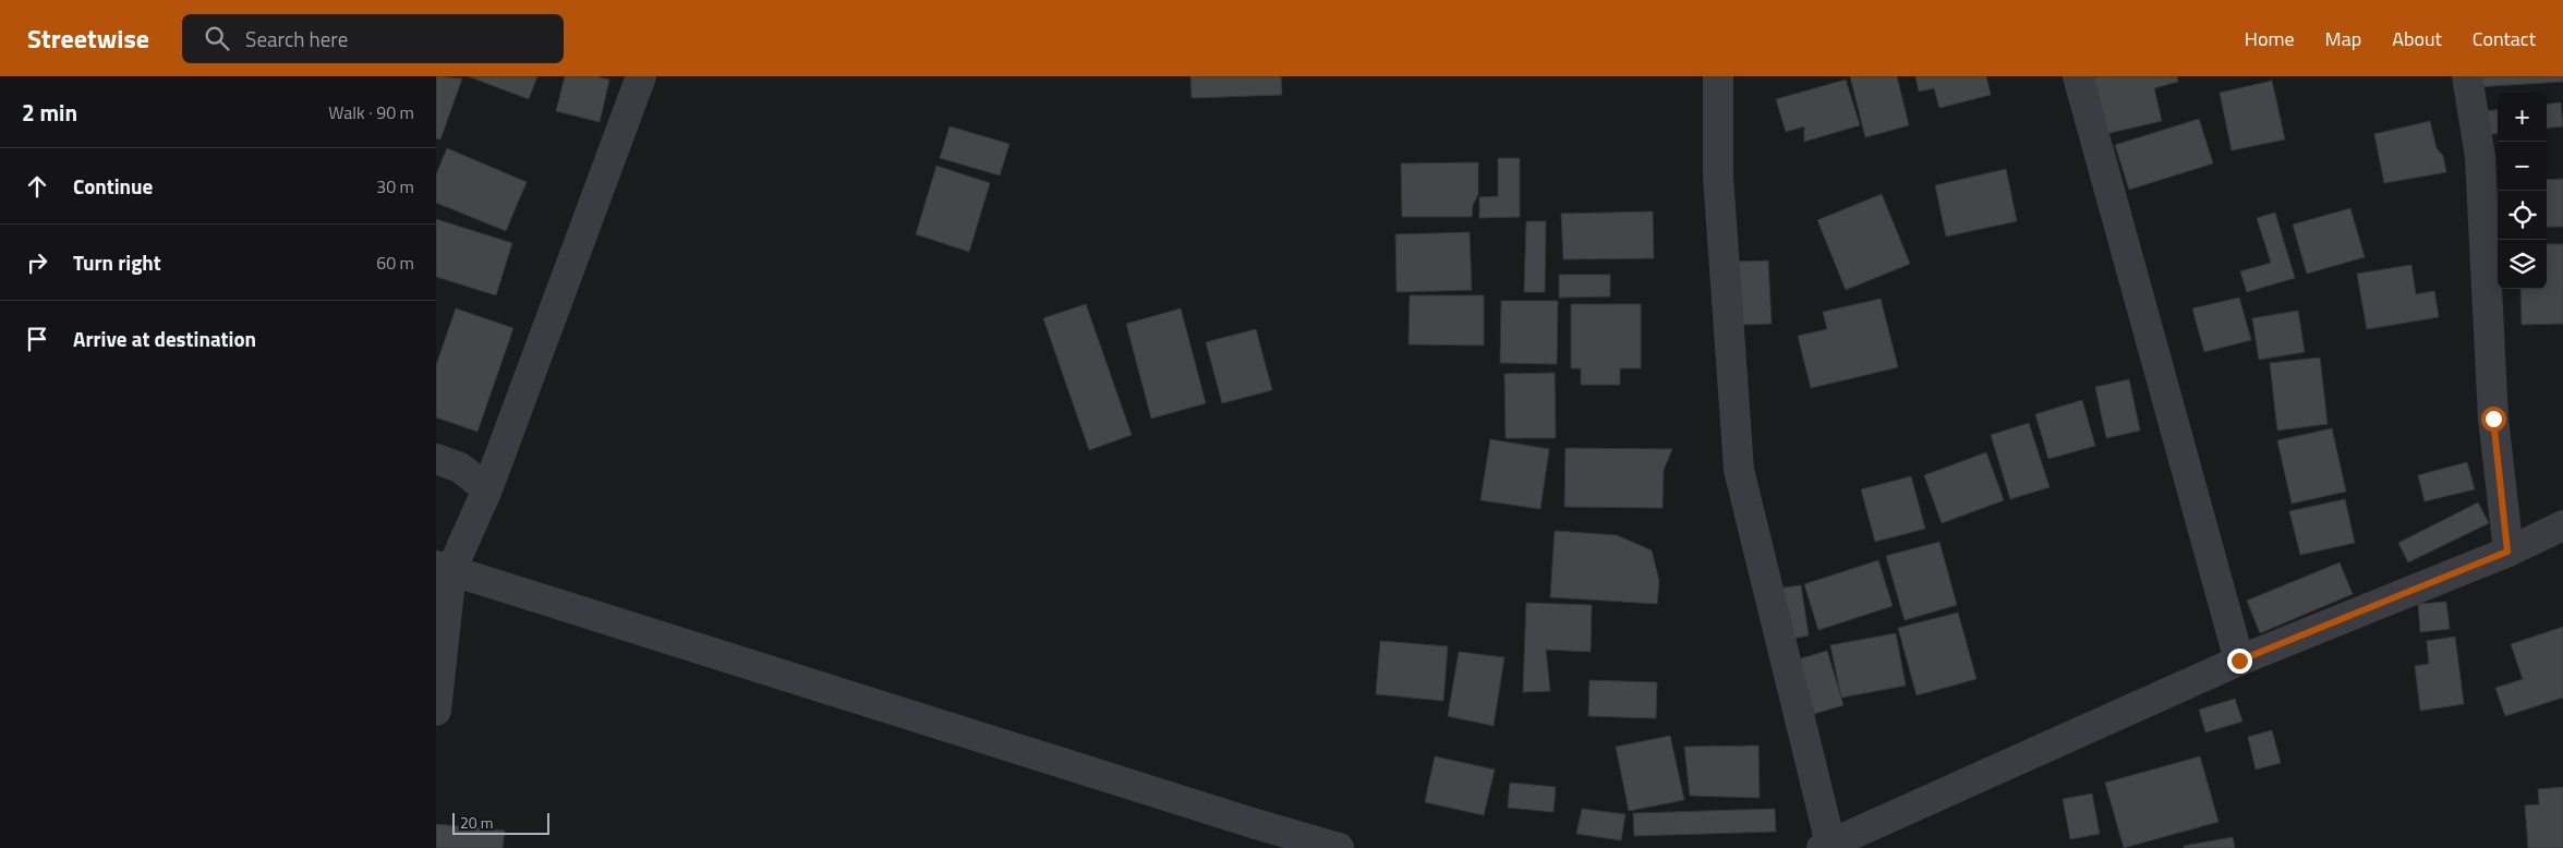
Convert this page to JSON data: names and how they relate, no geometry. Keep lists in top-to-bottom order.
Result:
{
  "scale_bar": "20 m",
  "page": {
    "header": "Streetwise",
    "search": "Search here",
    "nav": [
      "Home",
      "Map",
      "About",
      "Contact"
    ],
    "heading": ["2 min", "Walk · 90 m"],
    "map_buttons": ["+", "−"],
    "list": [
      ["Continue", "30 m"],
      ["Turn right", "60 m"],
      "Arrive at destination"
    ],
    "scale": "20 m"
  }
}
